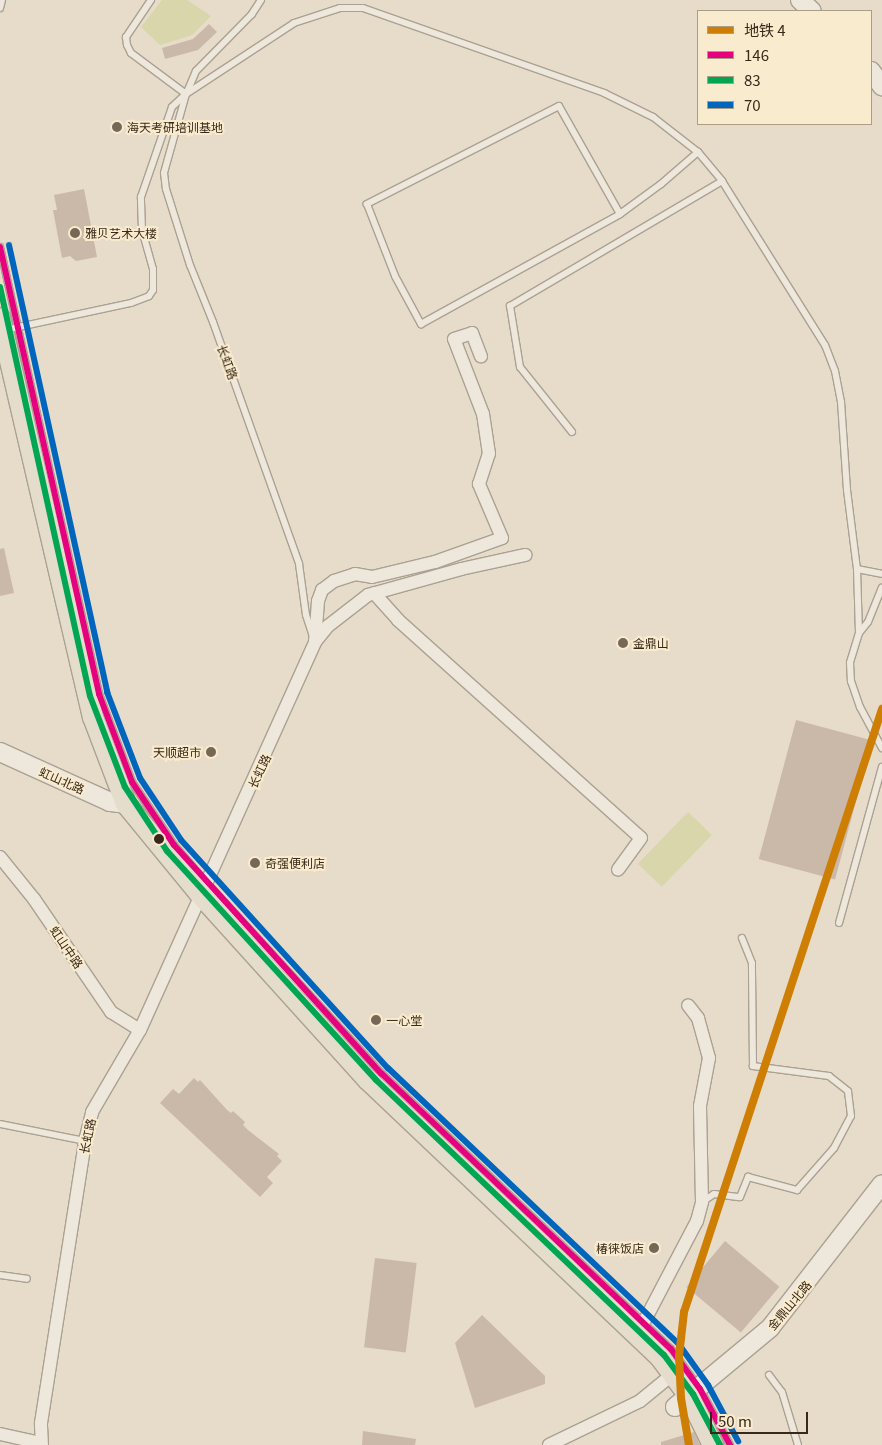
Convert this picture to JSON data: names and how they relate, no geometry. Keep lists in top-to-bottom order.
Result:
{
  "streets": {
    "street": [
      "长虹路",
      "虹山北路",
      "虹山中路",
      "金鼎山北路"
    ]
  },
  "crossings": [
    ["长虹路", "虹山中路"]
  ],
  "places": [
    "海天考研培训基地",
    "雅贝艺术大楼",
    "金鼎山",
    "天顺超市",
    "奇强便利店",
    "一心堂",
    "椿徕饭店"
  ],
  "lines": [
    "transit line 70",
    "transit line 146",
    "transit line 83",
    "metro line 4"
  ],
  "legend": [
    "地铁 4",
    "146",
    "83",
    "70"
  ],
  "scale_bar": "50 m"
}
